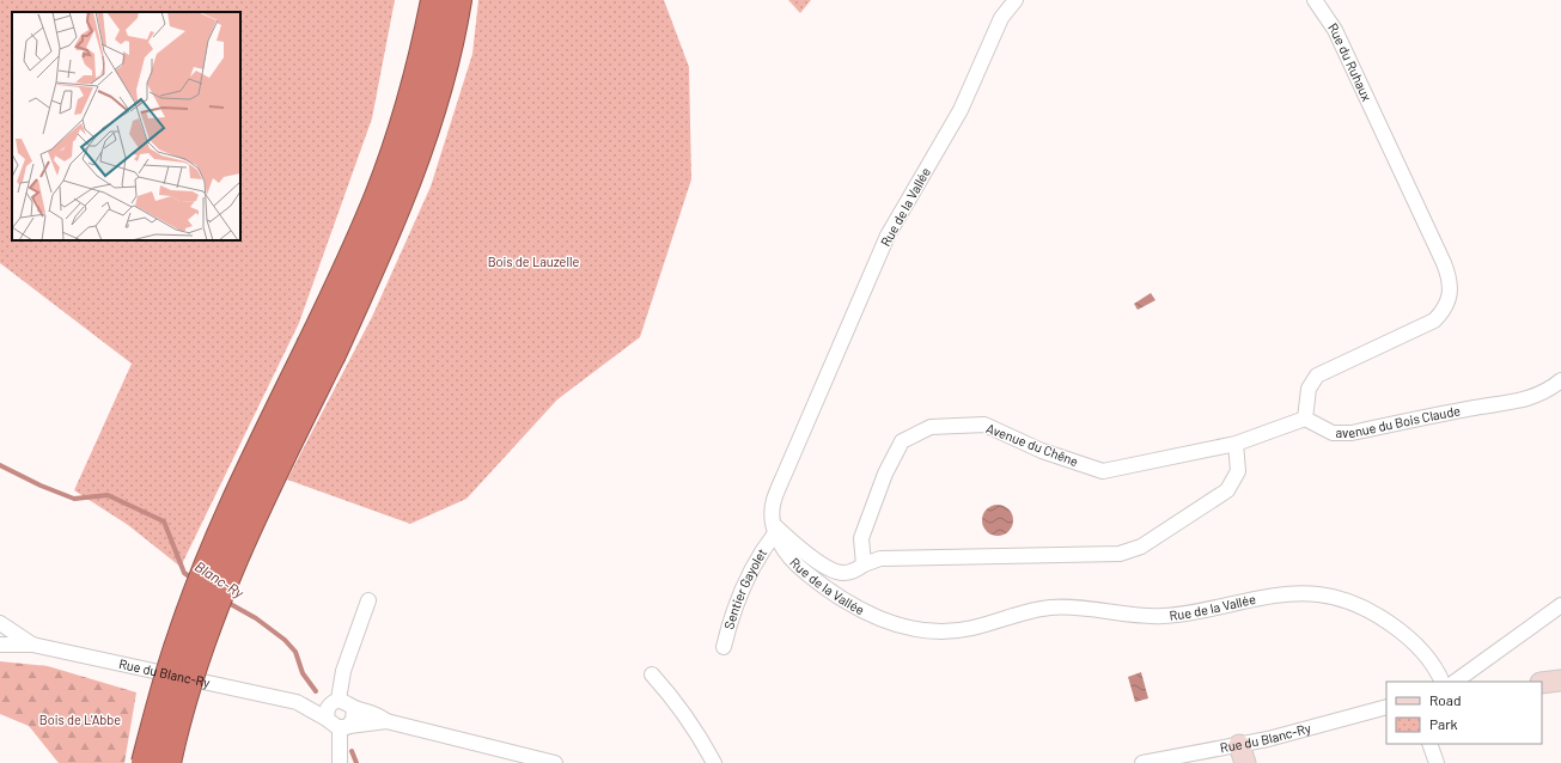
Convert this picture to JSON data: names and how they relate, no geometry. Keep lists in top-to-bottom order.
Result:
{
  "streets": {
    "street": [
      "Rue du Ruhaux",
      "Rue de la Vallée",
      "avenue du Bois Claude",
      "Avenue du Chêne",
      "Sentier Gayolet",
      "Rue du Blanc-Ry"
    ]
  },
  "crossings": [
    ["Rue du Ruhaux", "avenue du Bois Claude"],
    ["Rue du Ruhaux", "Avenue du Chêne"],
    ["Rue de la Vallée", "Sentier Gayolet"],
    ["avenue du Bois Claude", "Avenue du Chêne"]
  ],
  "water": ["Blanc-Ry"],
  "parks": ["Bois de Lauzelle", "Bois de L'Abbe"],
  "legend": ["Road", "Park"]
}
